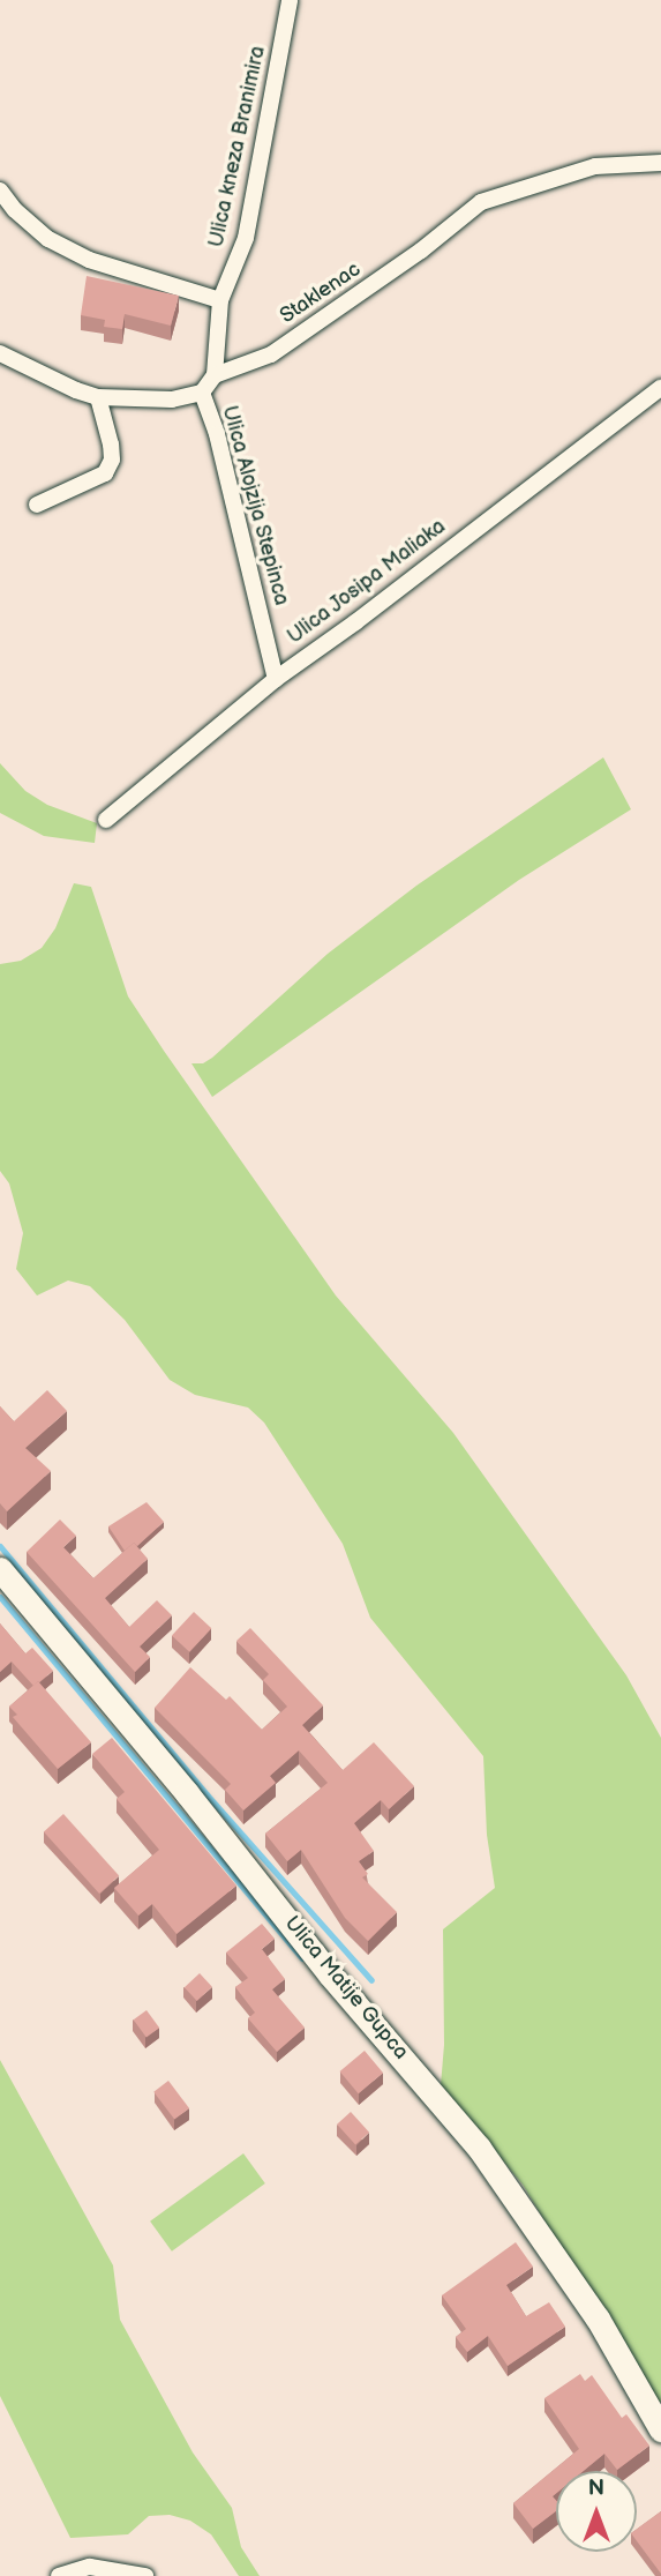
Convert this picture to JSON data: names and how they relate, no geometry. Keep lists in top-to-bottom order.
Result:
{
  "streets": {
    "street": [
      "Ulica kneza Branimira",
      "Staklenac",
      "Ulica Alojzija Stepinca",
      "Ulica Josipa Maliaka",
      "Ulica Matije Gupca"
    ]
  },
  "crossings": [
    ["Ulica Alojzija Stepinca", "Ulica Josipa Maliaka"]
  ],
  "north": "top"
}
